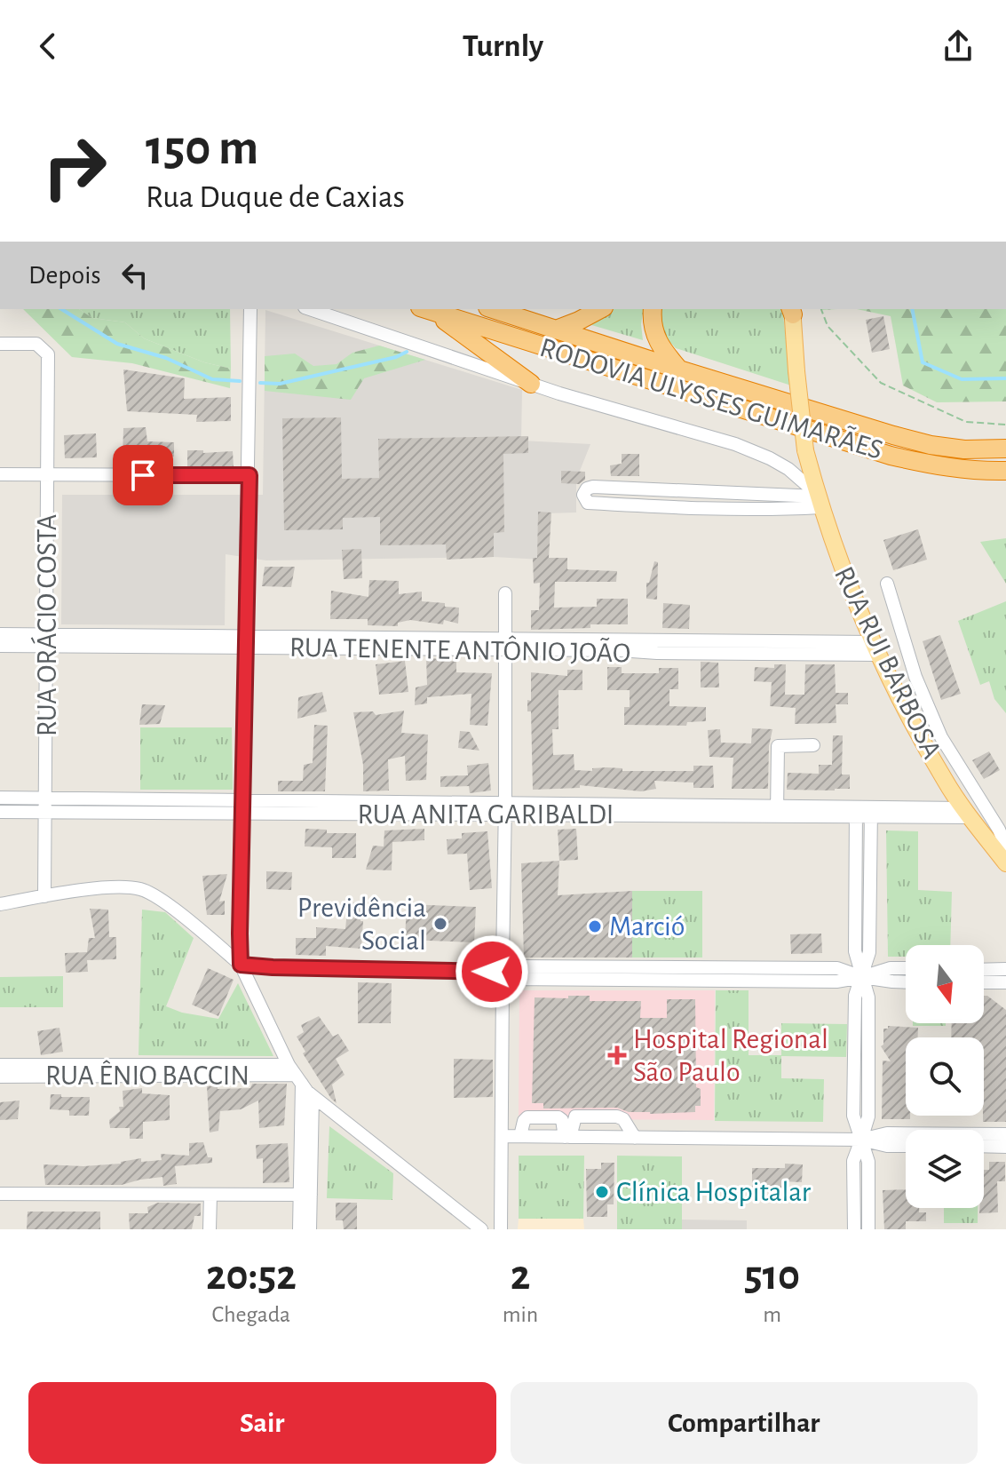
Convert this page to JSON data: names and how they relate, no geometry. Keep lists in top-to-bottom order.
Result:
{
  "streets": {
    "highway": ["RODOVIA ULYSSES GUIMARÃES"],
    "main road": ["RUA RUI BARBOSA"],
    "street": [
      "RUA ORÁCIO COSTA",
      "RUA TENENTE ANTÔNIO JOÃO",
      "RUA ANITA GARIBALDI",
      "RUA ÊNIO BACCIN"
    ]
  },
  "crossings": [
    ["RUA ORÁCIO COSTA", "RUA TENENTE ANTÔNIO JOÃO"],
    ["RUA ORÁCIO COSTA", "RUA ANITA GARIBALDI"],
    ["RUA TENENTE ANTÔNIO JOÃO", "RUA RUI BARBOSA"],
    ["RUA RUI BARBOSA", "RUA ANITA GARIBALDI"]
  ],
  "places": {
    "other": ["Previdência Social", "Marció", "Clínica Hospitalar"],
    "health": ["Hospital Regional São Paulo"]
  },
  "north": "bottom",
  "page": {
    "header": "Turnly",
    "turn": ["150 m", "Rua Duque de Caxias"],
    "then": "Depois",
    "eta": [
      "20:52",
      "Chegada",
      "2",
      "min",
      "510",
      "m"
    ],
    "buttons": ["Sair", "Compartilhar"]
  }
}
